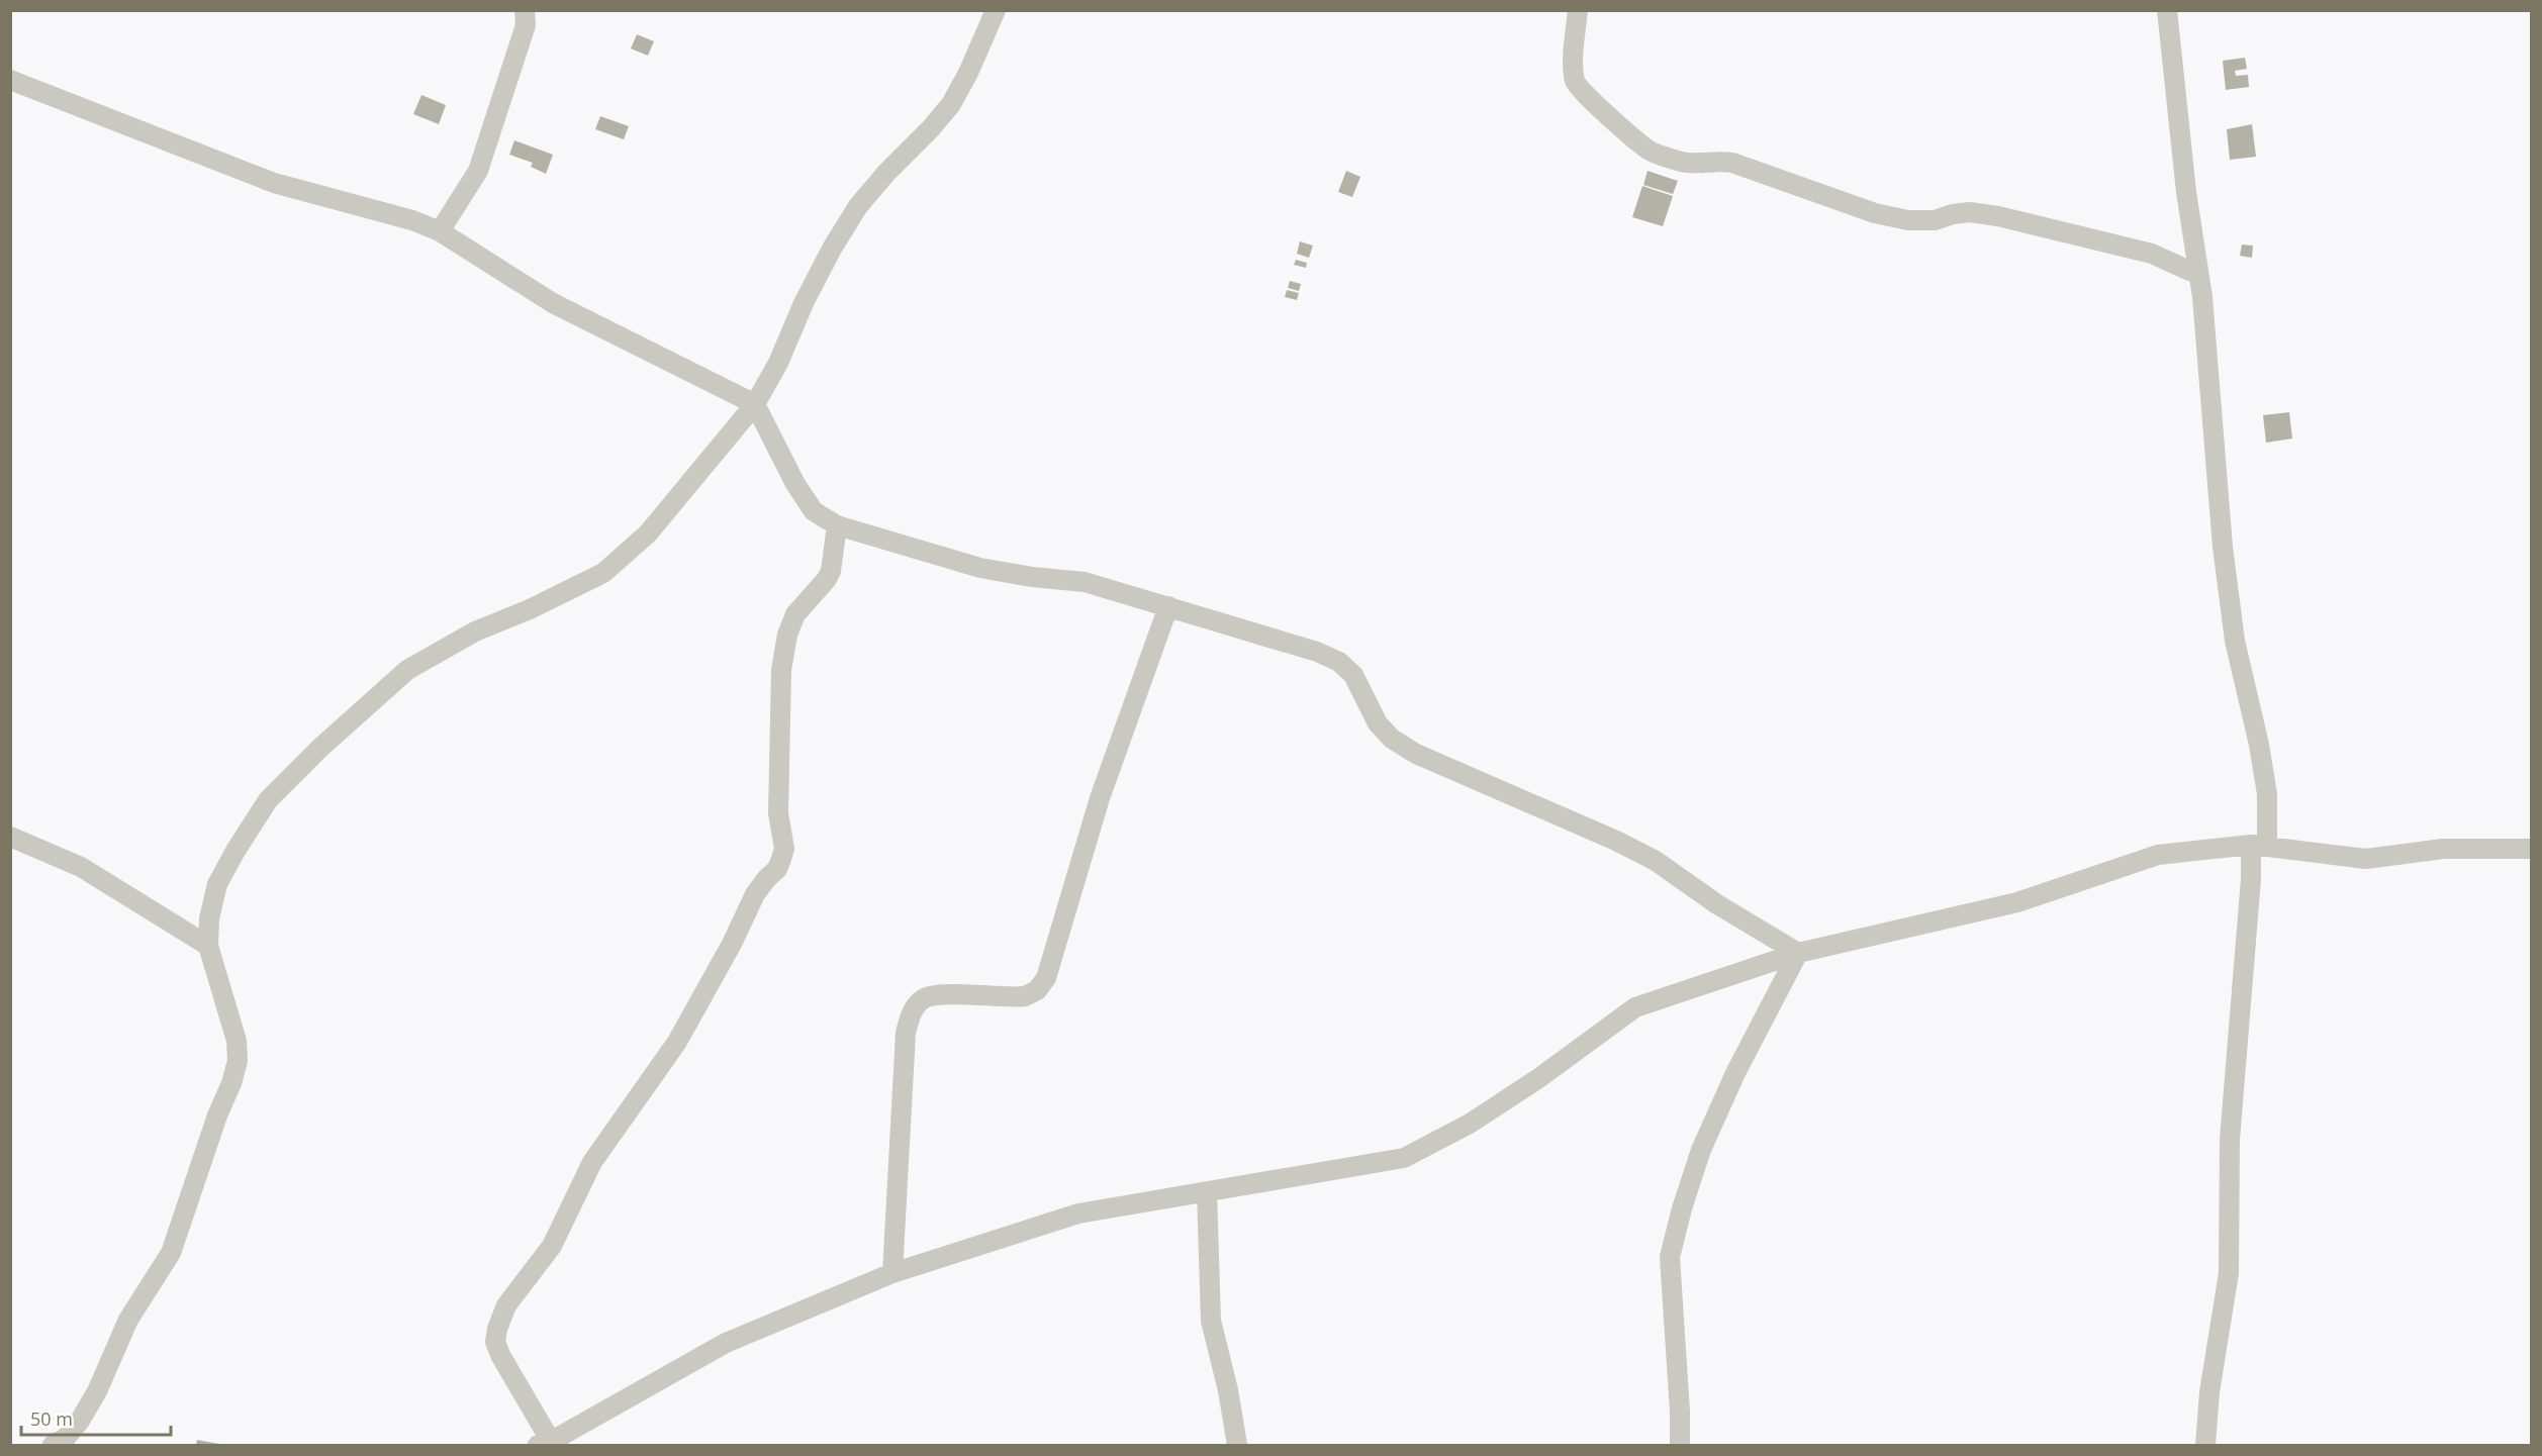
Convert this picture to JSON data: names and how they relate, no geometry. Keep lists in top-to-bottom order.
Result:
{
  "scale_bar": "50 m"
}
